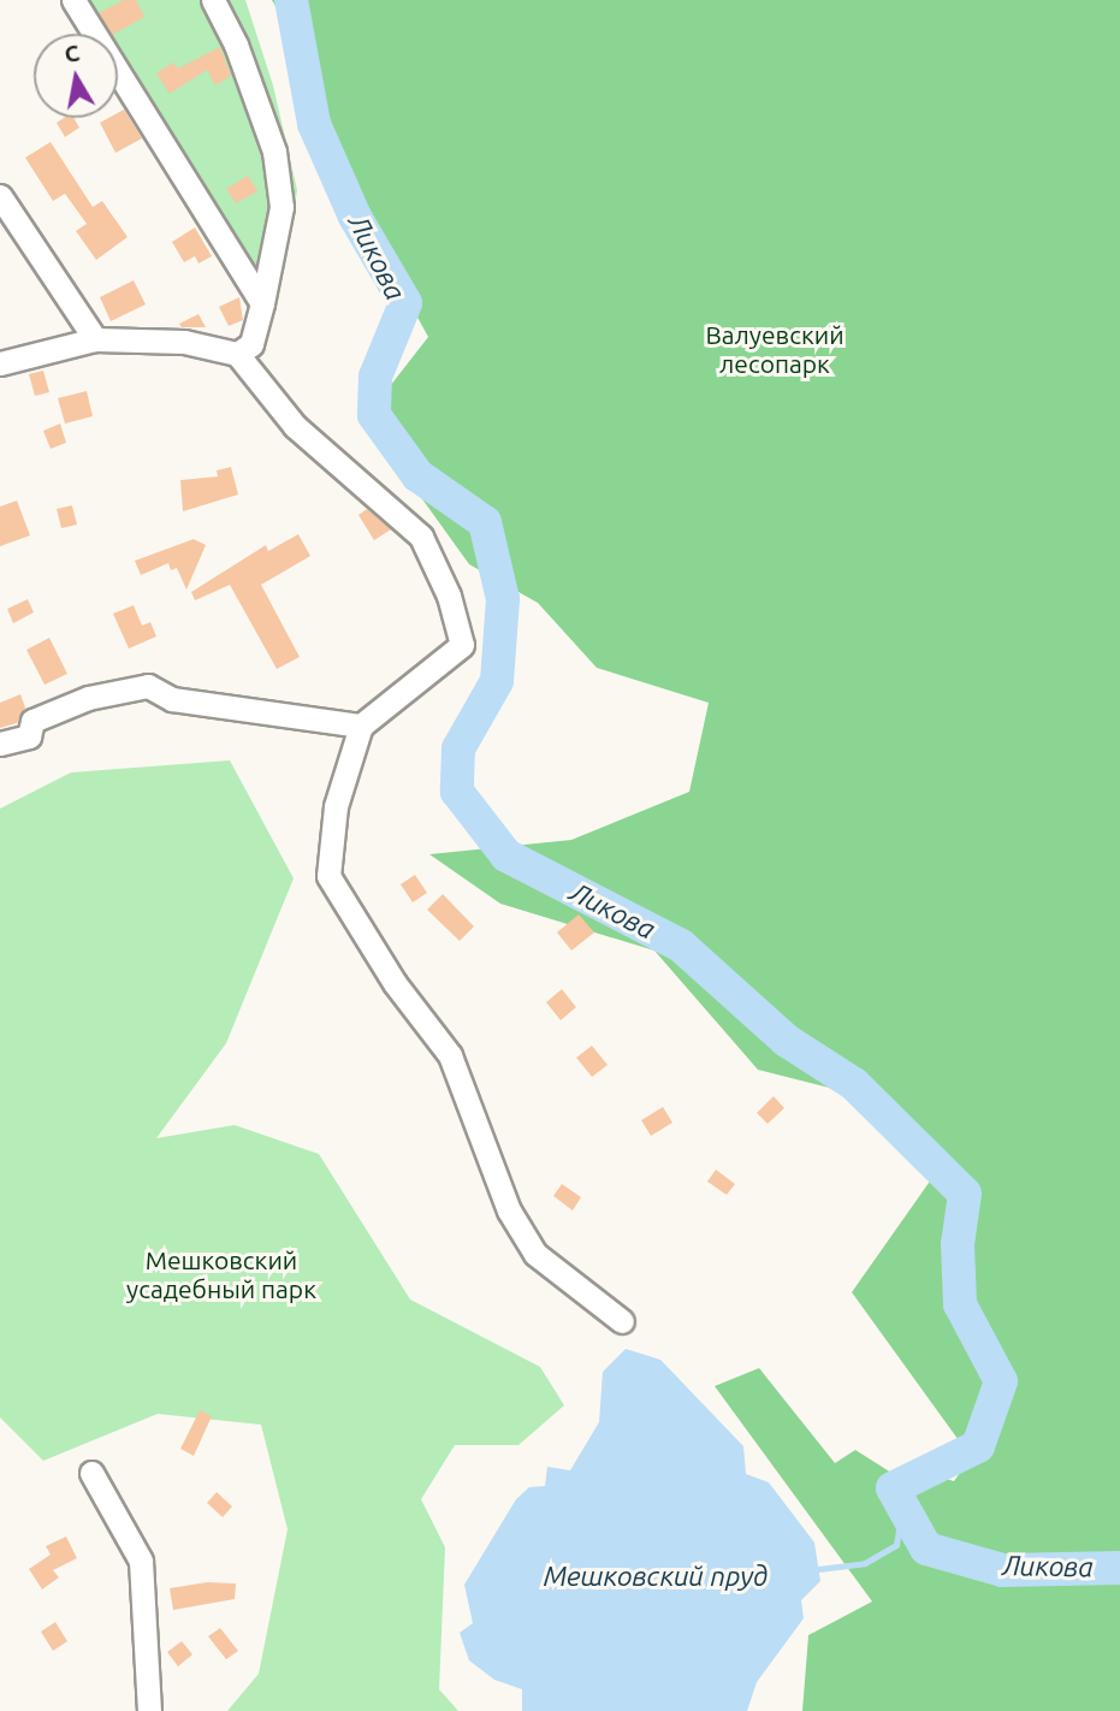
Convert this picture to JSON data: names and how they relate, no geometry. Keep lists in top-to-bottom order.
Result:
{
  "water": ["Ликова", "Мешковский пруд"],
  "parks": ["Валуевский лесопарк", "Мешковский усадебный парк"],
  "north": "top"
}
